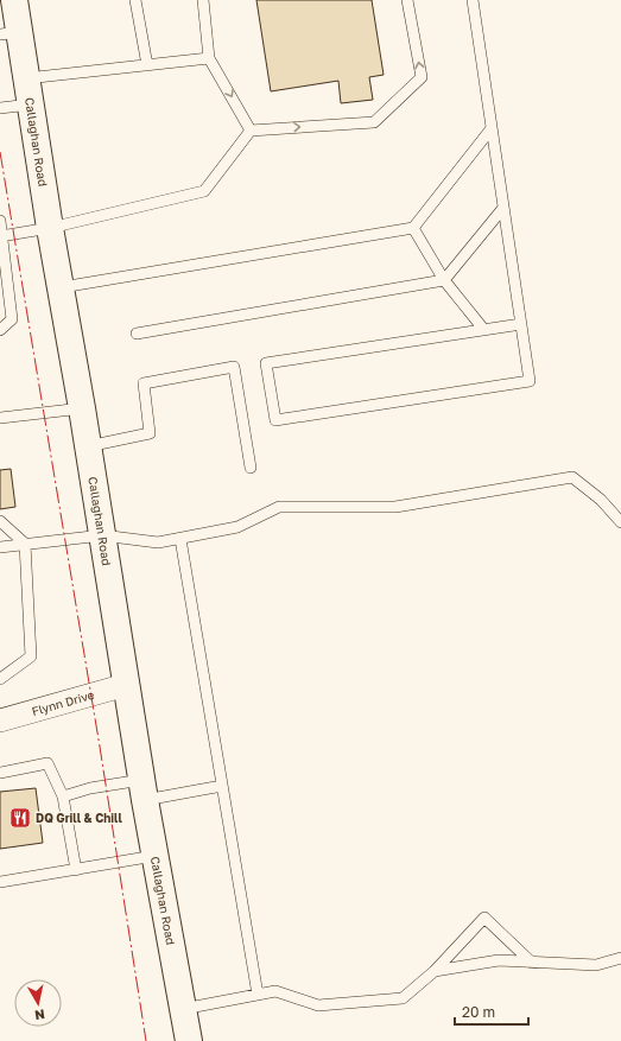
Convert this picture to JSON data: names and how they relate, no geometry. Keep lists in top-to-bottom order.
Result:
{
  "streets": {
    "main road": ["Callaghan Road"],
    "street": ["Flynn Drive"]
  },
  "crossings": [
    ["Callaghan Road", "Flynn Drive"]
  ],
  "places": {
    "restaurant": ["DQ Grill & Chill"]
  },
  "scale_bar": "20 m",
  "north": "bottom"
}
